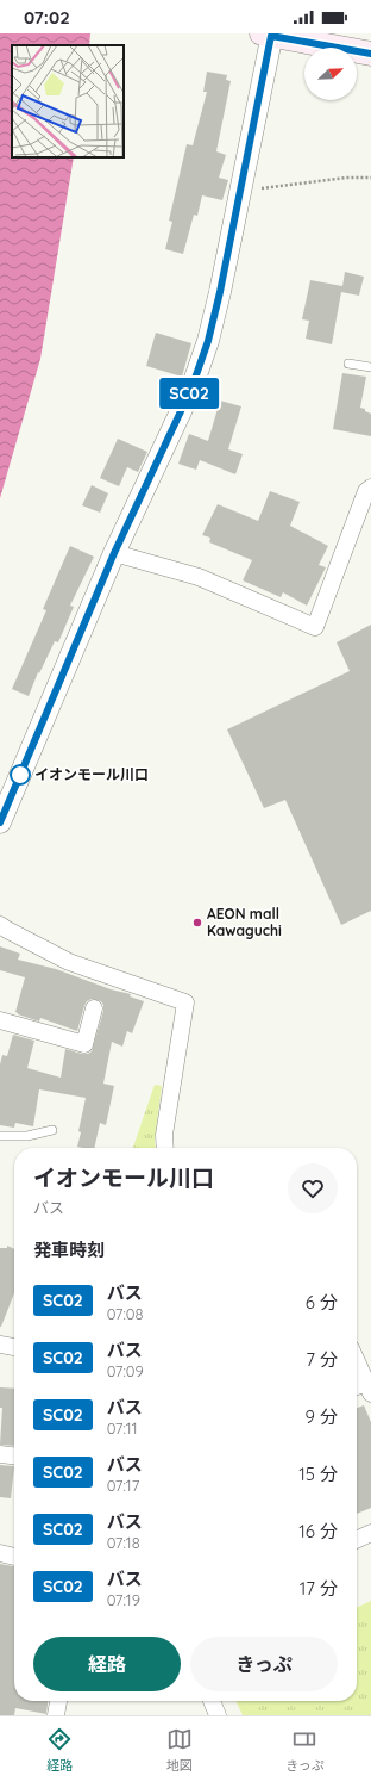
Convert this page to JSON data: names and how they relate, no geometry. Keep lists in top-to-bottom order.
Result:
{
  "places": ["イオンモール川口", "AEON mall Kawaguchi"],
  "lines": ["bus line SC02"],
  "north": "top right",
  "page": {
    "status": "07:02",
    "on_map": "SC02",
    "heading": [
      ["イオンモール川口", "バス"],
      "発車時刻"
    ],
    "list": [
      {
        "mark": "SC02",
        "name": "バス",
        "note": "07:08",
        "value": "6 分"
      },
      {
        "mark": "SC02",
        "name": "バス",
        "note": "07:09",
        "value": "7 分"
      },
      {
        "mark": "SC02",
        "name": "バス",
        "note": "07:11",
        "value": "9 分"
      },
      {
        "mark": "SC02",
        "name": "バス",
        "note": "07:17",
        "value": "15 分"
      },
      {
        "mark": "SC02",
        "name": "バス",
        "note": "07:18",
        "value": "16 分"
      },
      {
        "mark": "SC02",
        "name": "バス",
        "note": "07:19",
        "value": "17 分"
      }
    ],
    "buttons": ["経路", "きっぷ"],
    "tabs": ["経路", "地図", "きっぷ"]
  }
}
